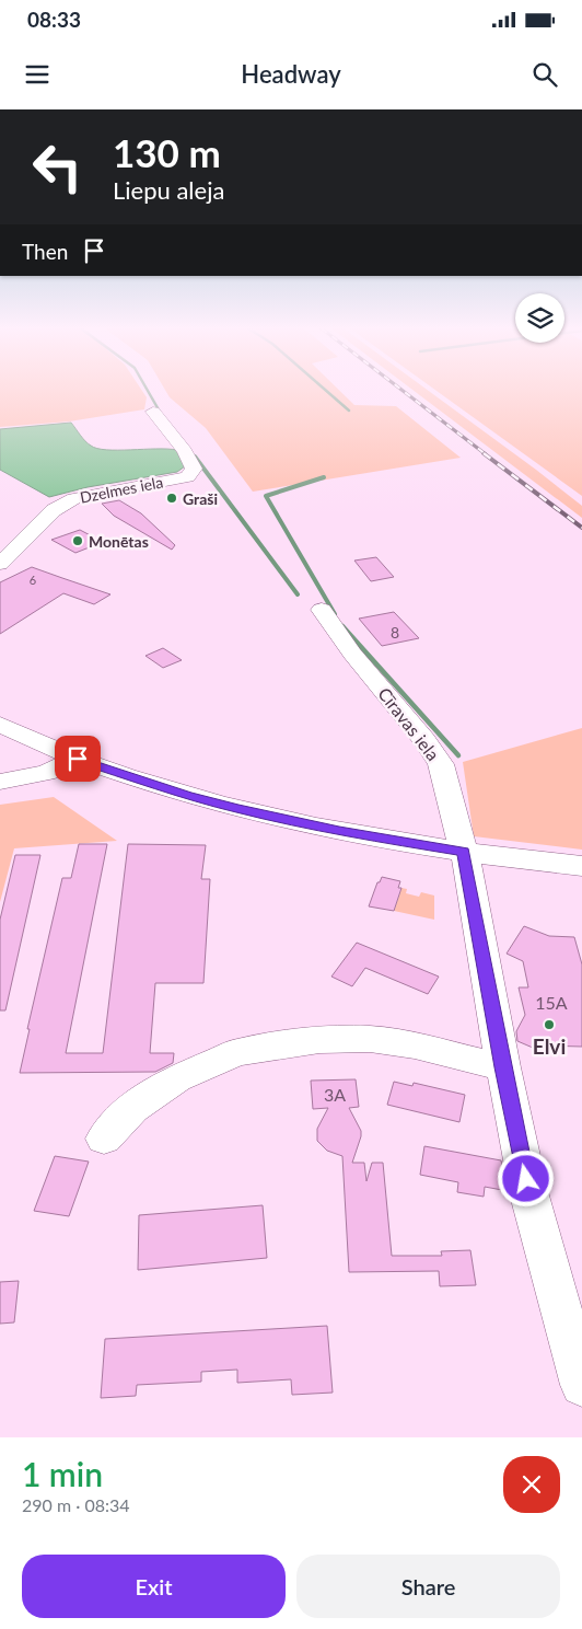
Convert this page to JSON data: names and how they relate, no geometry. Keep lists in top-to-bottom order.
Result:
{
  "streets": {
    "street": ["Dzelmes iela", "Cīravas iela"]
  },
  "places": ["Graši", "Monētas", "Elvi"],
  "house_numbers": [
    "6",
    "8",
    "15A",
    "3A"
  ],
  "page": {
    "status": "08:33",
    "header": "Headway",
    "turn": ["130 m", "Liepu aleja"],
    "then": "Then",
    "heading": ["1 min", "290 m · 08:34"],
    "buttons": ["Exit", "Share"]
  }
}
